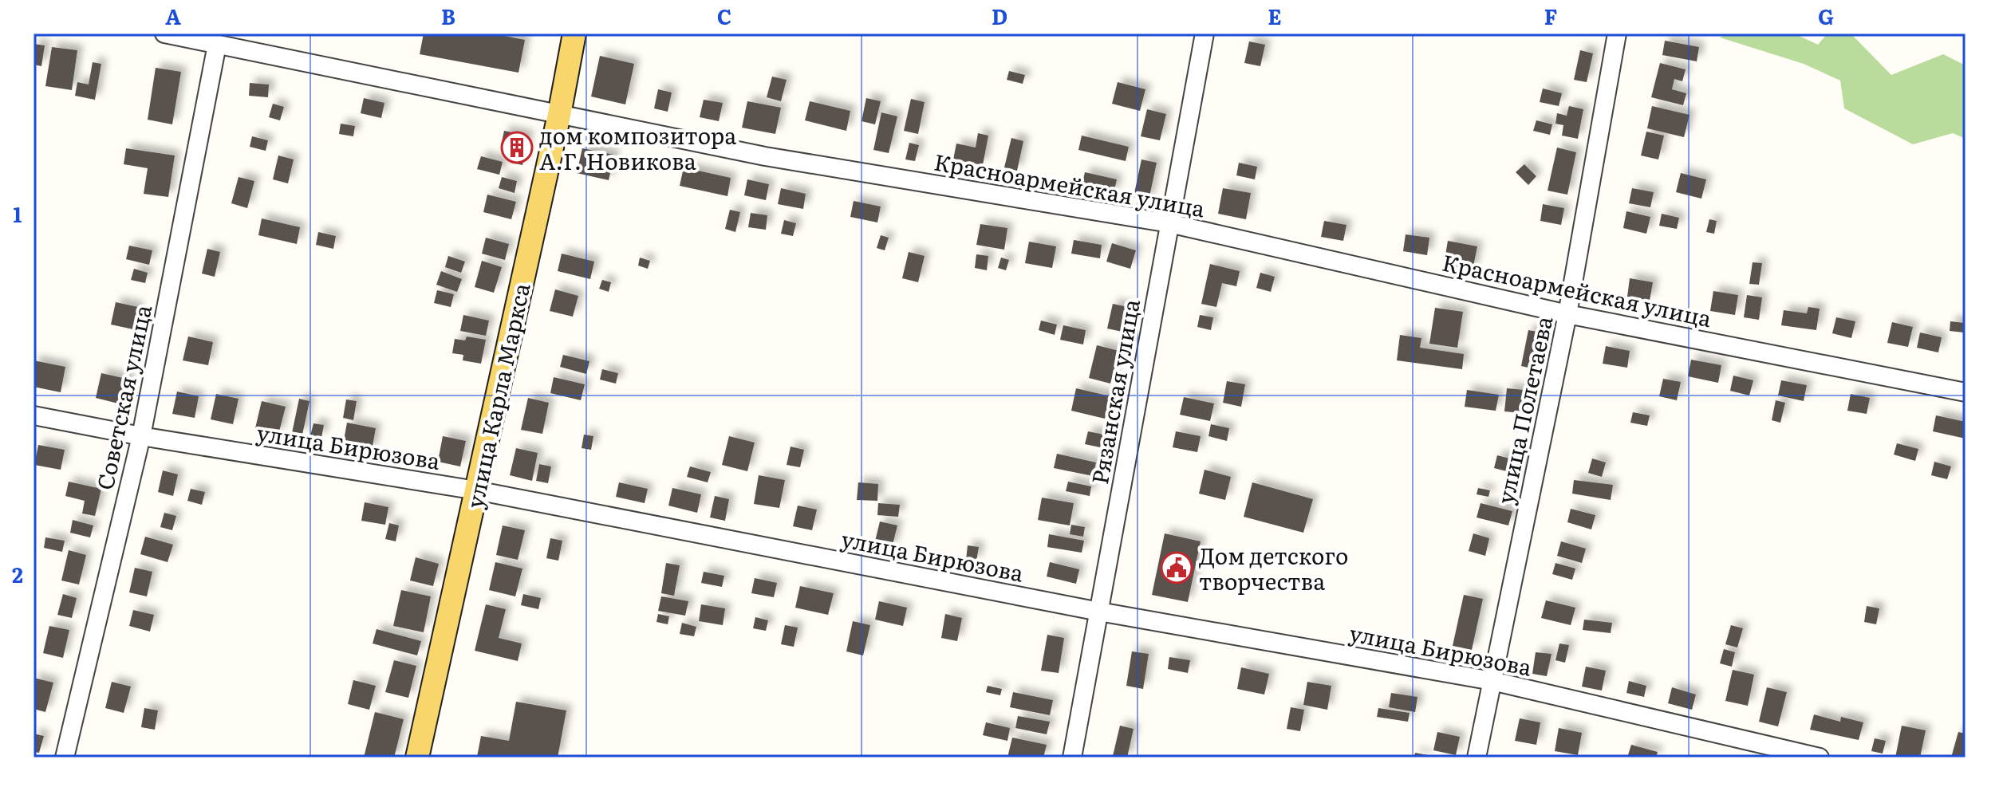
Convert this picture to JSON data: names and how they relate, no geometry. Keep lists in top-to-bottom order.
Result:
{
  "streets": {
    "main road": ["улица Карла Маркса"],
    "street": [
      "Красноармейская улица",
      "Рязанская улица",
      "Советская улица",
      "улица Полетаева",
      "улица Бирюзова"
    ]
  },
  "crossings": [
    ["Красноармейская улица", "Рязанская улица"],
    ["Красноармейская улица", "улица Карла Маркса"],
    ["Красноармейская улица", "Советская улица"],
    ["Красноармейская улица", "улица Полетаева"],
    ["Рязанская улица", "улица Бирюзова"],
    ["улица Карла Маркса", "улица Бирюзова"],
    ["Советская улица", "улица Бирюзова"],
    ["улица Полетаева", "улица Бирюзова"]
  ],
  "places": {
    "building": ["дом композитора А.Г. Новикова"],
    "public building": ["Дом детского творчества"]
  },
  "grid": {
    "columns": [
      "A",
      "B",
      "C",
      "D",
      "E",
      "F",
      "G"
    ],
    "rows": ["1", "2"]
  }
}
